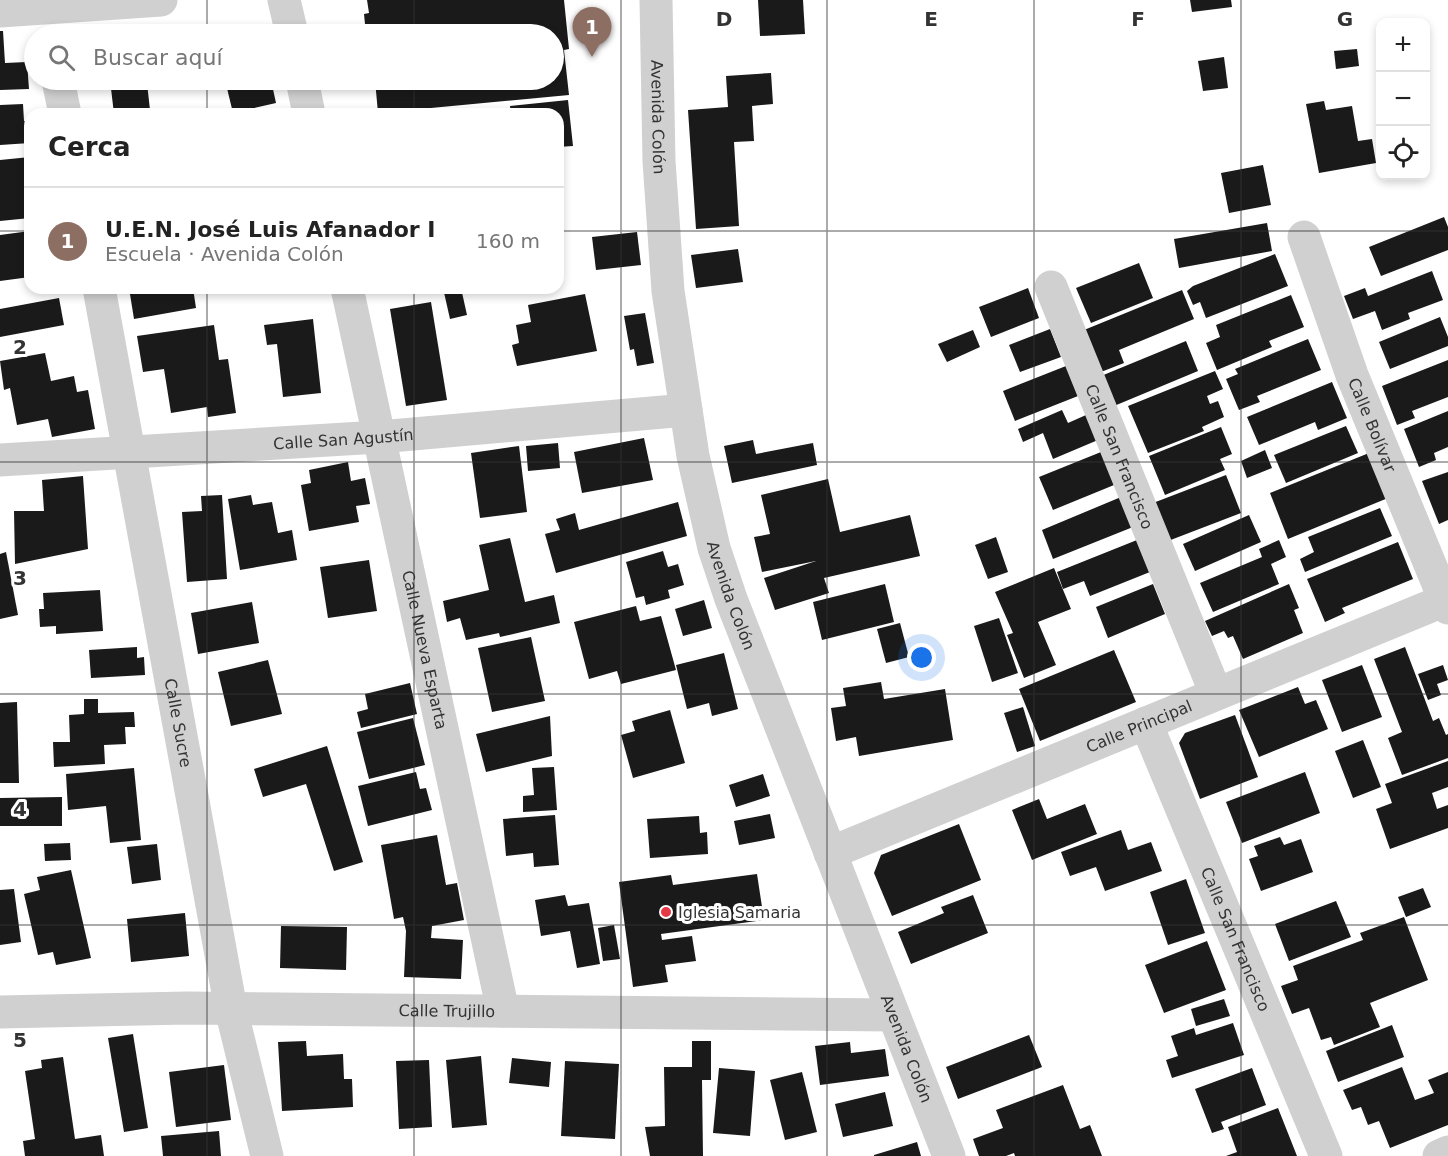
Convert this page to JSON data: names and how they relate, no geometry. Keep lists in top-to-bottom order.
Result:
{
  "streets": {
    "street": [
      "Avenida Colón",
      "Calle Bolívar",
      "Calle San Agustín",
      "Calle San Francisco",
      "Calle Nueva Esparta",
      "Calle Sucre",
      "Calle Principal",
      "Calle Trujillo"
    ]
  },
  "crossings": [
    ["Avenida Colón", "Calle San Agustín"],
    ["Avenida Colón", "Calle Principal"],
    ["Avenida Colón", "Calle Trujillo"],
    ["Calle Bolívar", "Calle Principal"],
    ["Calle San Agustín", "Calle Nueva Esparta"],
    ["Calle San Agustín", "Calle Sucre"],
    ["Calle San Francisco", "Calle Principal"],
    ["Calle Nueva Esparta", "Calle Trujillo"],
    ["Calle Sucre", "Calle Trujillo"]
  ],
  "places": ["Iglesia Samaria"],
  "page": {
    "pins": "1",
    "map_buttons": ["+", "−"],
    "search": "Buscar aquí",
    "heading": "Cerca",
    "list": [
      {
        "mark": "1",
        "name": "U.E.N. José Luis Afanador I",
        "note": "Escuela · Avenida Colón",
        "value": "160 m"
      }
    ]
  },
  "grid": {
    "columns": [
      "D",
      "E",
      "F",
      "G"
    ],
    "rows": [
      "2",
      "3",
      "4",
      "5"
    ]
  }
}
